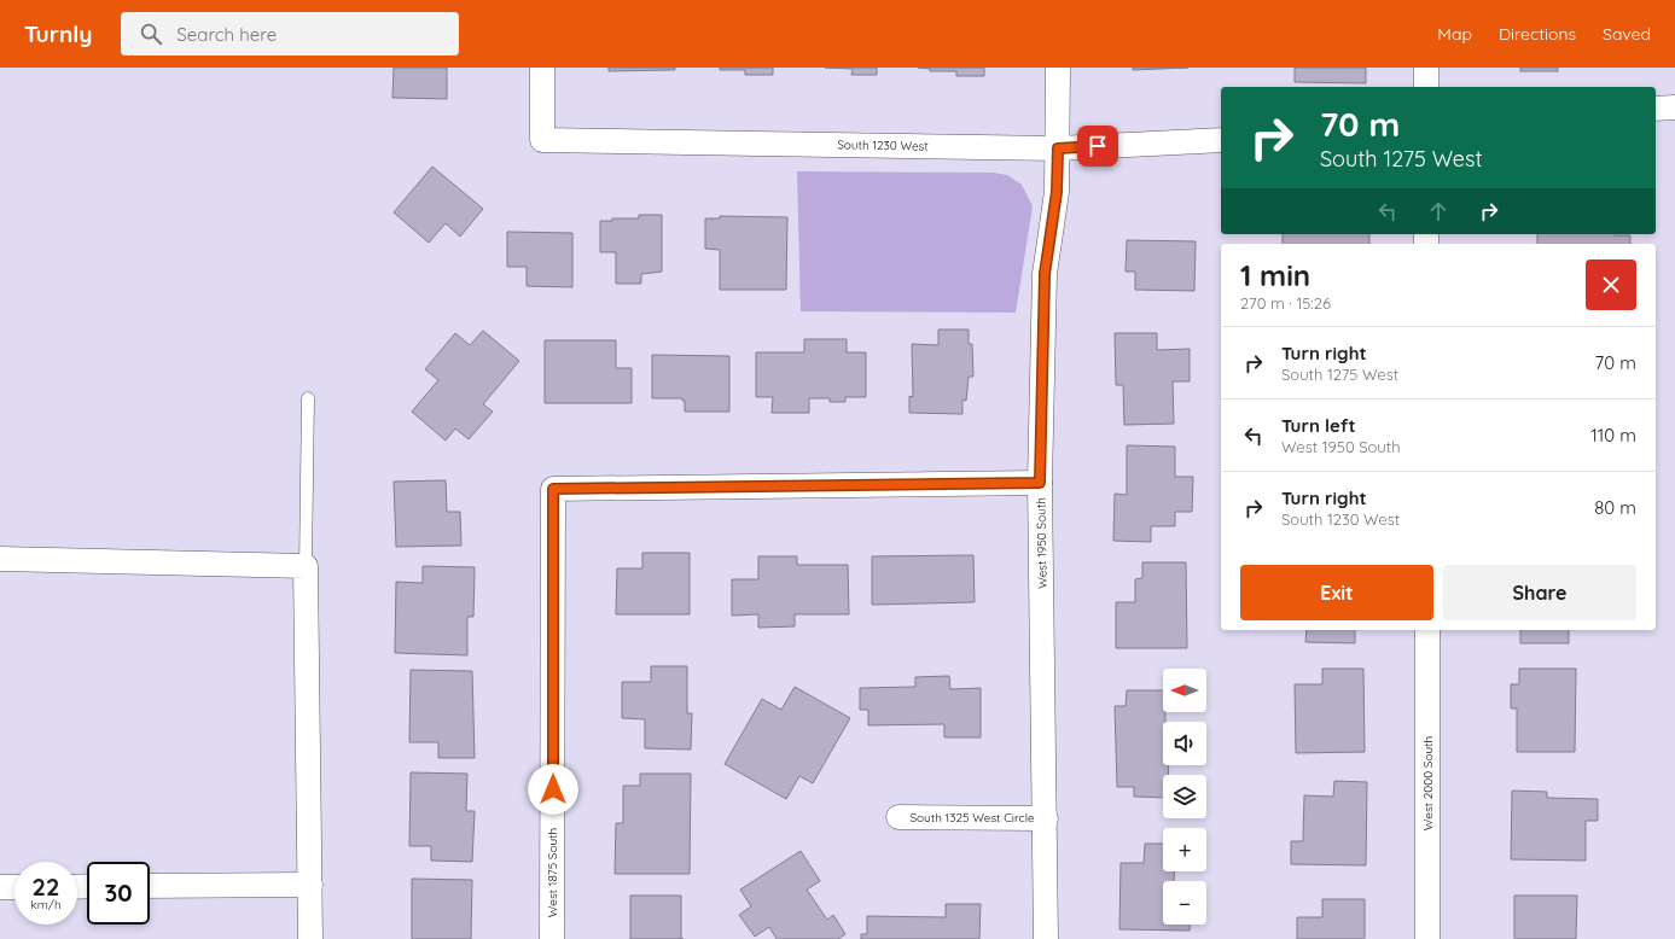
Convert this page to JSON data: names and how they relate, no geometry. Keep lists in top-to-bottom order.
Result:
{
  "streets": {
    "street": [
      "South 1230 West",
      "West 1950 South",
      "West 2000 South",
      "South 1325 West Circle",
      "West 1875 South"
    ]
  },
  "crossings": [
    ["South 1230 West", "West 1950 South"],
    ["West 1950 South", "South 1325 West Circle"],
    ["West 1950 South", "West 1875 South"]
  ],
  "north": "left",
  "page": {
    "header": "Turnly",
    "search": "Search here",
    "nav": ["Map", "Directions", "Saved"],
    "turn": ["70 m", "South 1275 West"],
    "heading": ["1 min", "270 m · 15:26"],
    "list": [
      {
        "name": "Turn right",
        "note": "South 1275 West",
        "value": "70 m"
      },
      {
        "name": "Turn left",
        "note": "West 1950 South",
        "value": "110 m"
      },
      {
        "name": "Turn right",
        "note": "South 1230 West",
        "value": "80 m"
      }
    ],
    "buttons": ["Exit", "Share"],
    "map_buttons": ["+", "−"],
    "speed": "22 km/h",
    "limit": "30"
  }
}
